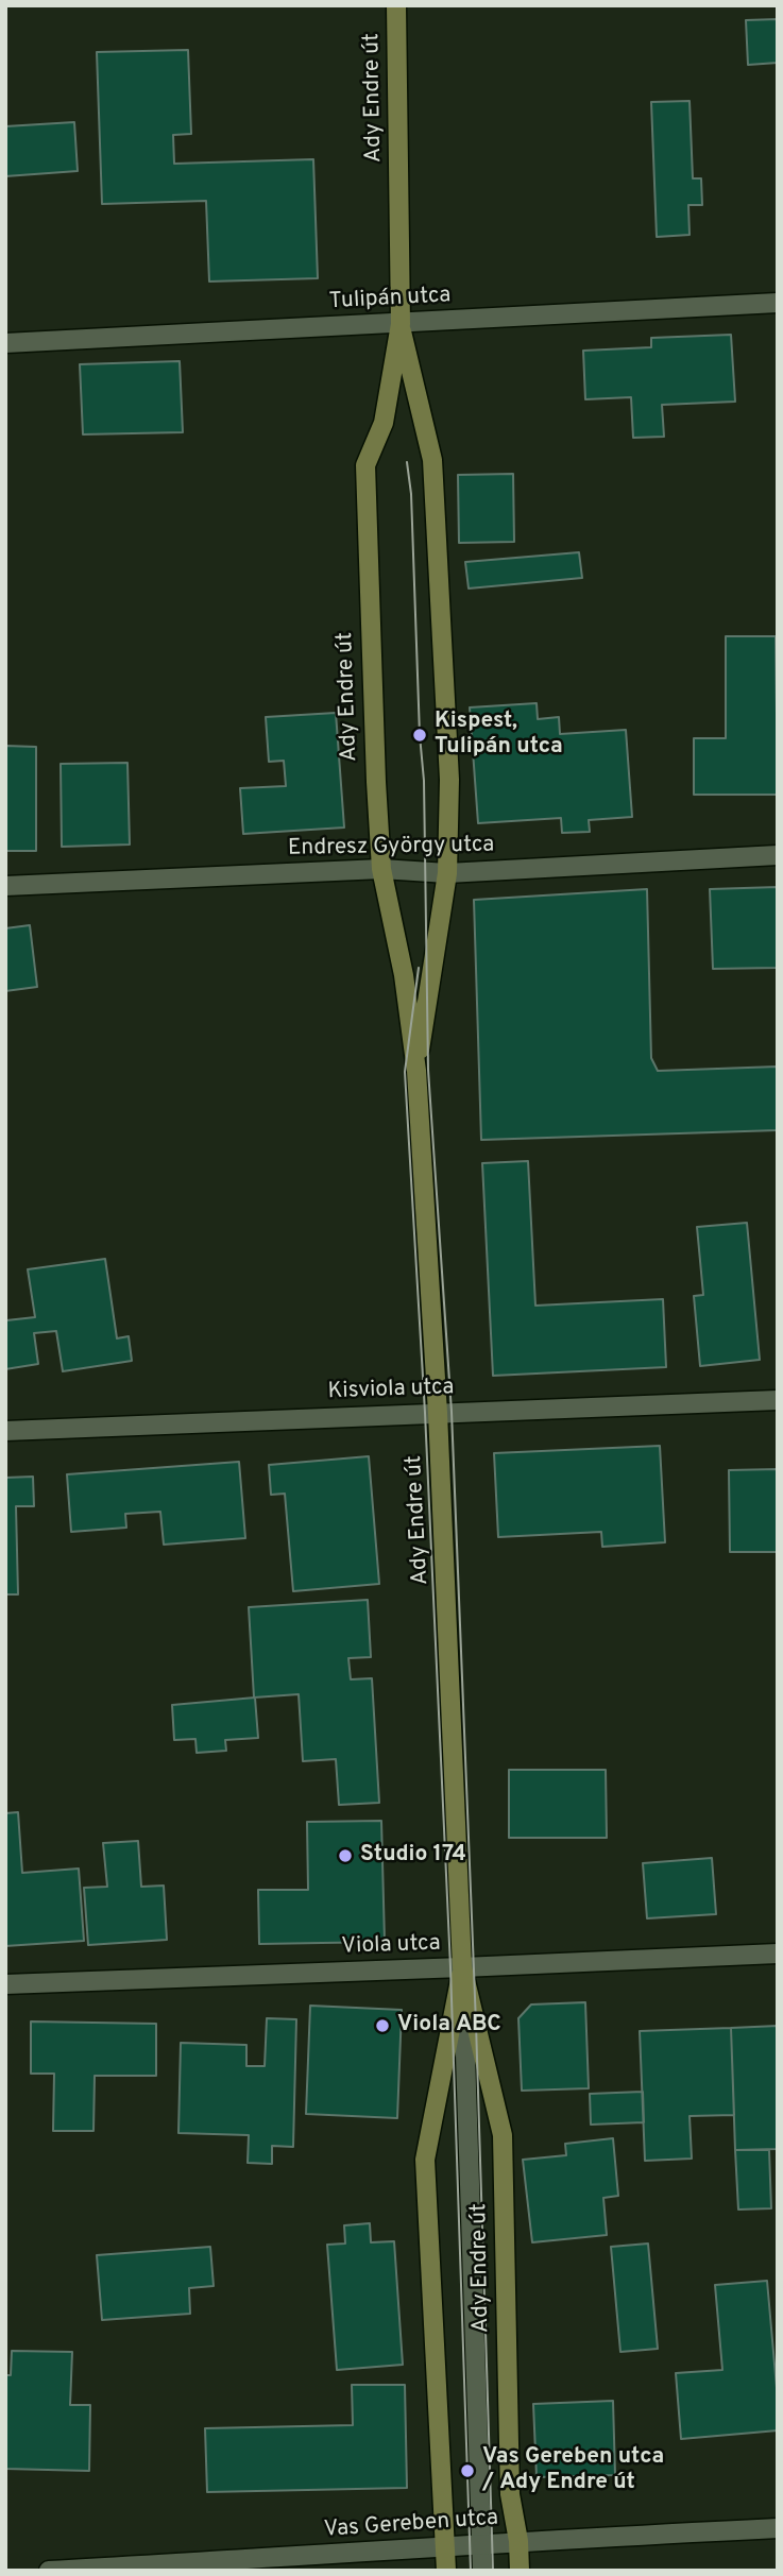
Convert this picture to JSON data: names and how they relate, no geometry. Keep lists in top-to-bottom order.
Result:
{
  "streets": {
    "street": [
      "Ady Endre út",
      "Tulipán utca",
      "Endresz György utca",
      "Kisviola utca",
      "Viola utca",
      "Vas Gereben utca"
    ]
  },
  "crossings": [
    ["Ady Endre út", "Tulipán utca"],
    ["Ady Endre út", "Endresz György utca"],
    ["Ady Endre út", "Kisviola utca"],
    ["Ady Endre út", "Viola utca"],
    ["Ady Endre út", "Vas Gereben utca"]
  ],
  "places": [
    "Kispest, Tulipán utca",
    "Studio 174",
    "Viola ABC",
    "Vas Gereben utca / Ady Endre út"
  ]
}
